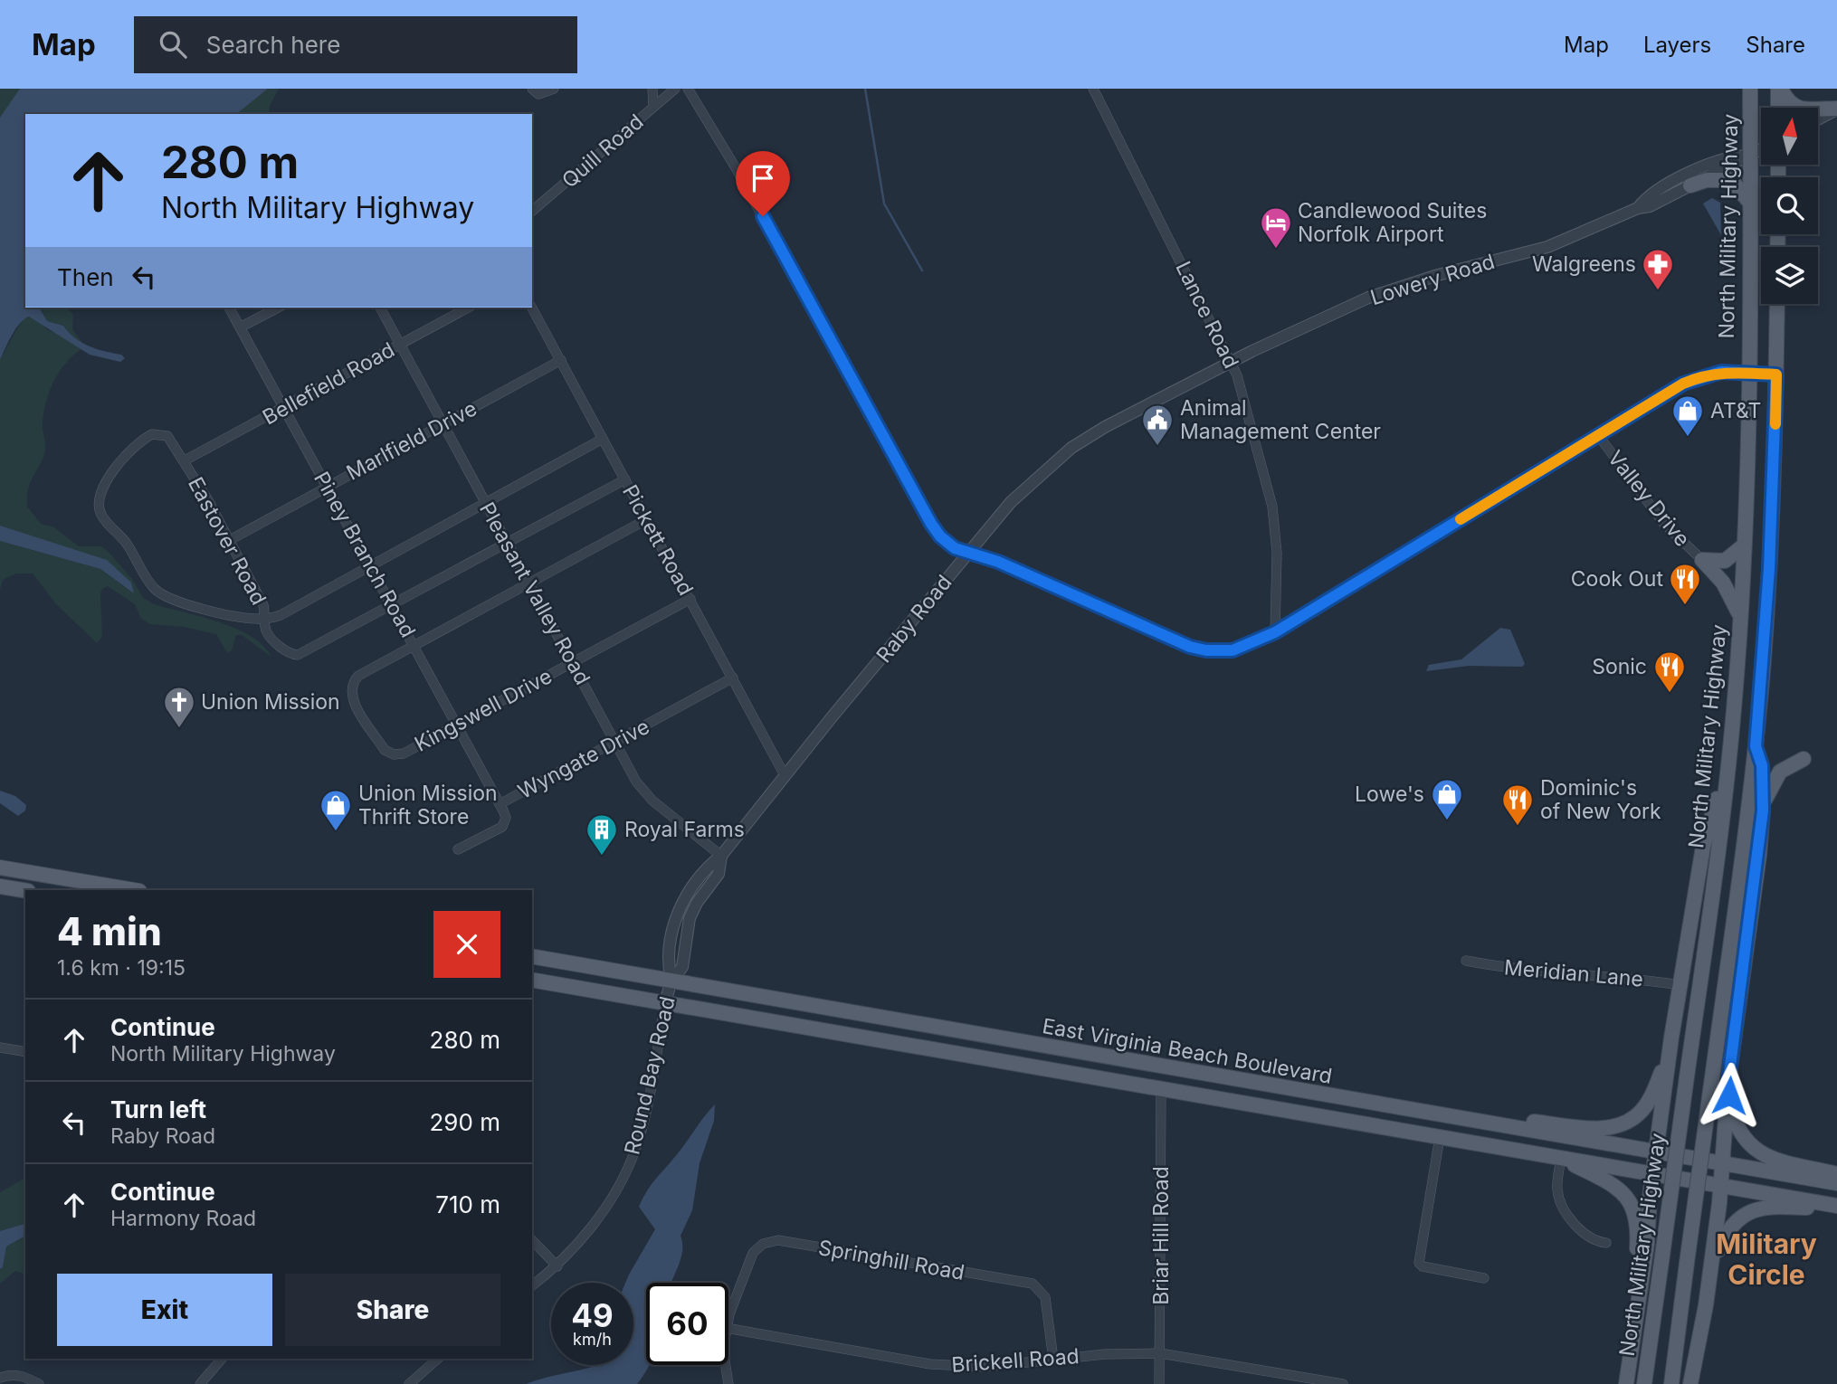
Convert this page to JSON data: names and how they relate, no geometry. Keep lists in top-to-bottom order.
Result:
{
  "streets": {
    "main road": ["North Military Highway", "East Virginia Beach Boulevard"],
    "street": [
      "Quill Road",
      "Lowery Road",
      "Lance Road",
      "Bellefield Road",
      "Marlfield Drive",
      "Valley Drive",
      "Pickett Road",
      "Eastover Road",
      "Piney Branch Road",
      "Pleasant Valley Road",
      "Raby Road",
      "Kingswell Drive",
      "Wyngate Drive",
      "Meridian Lane",
      "Round Bay Road",
      "Briar Hill Road",
      "Springhill Road",
      "Brickell Road"
    ]
  },
  "crossings": [
    ["North Military Highway", "Lowery Road"],
    ["Lowery Road", "Lance Road"],
    ["Lowery Road", "Raby Road"],
    ["Bellefield Road", "Eastover Road"],
    ["Bellefield Road", "Piney Branch Road"],
    ["Bellefield Road", "Pleasant Valley Road"],
    ["Marlfield Drive", "Pickett Road"],
    ["Marlfield Drive", "Eastover Road"],
    ["Marlfield Drive", "Piney Branch Road"],
    ["Marlfield Drive", "Pleasant Valley Road"],
    ["Pickett Road", "Raby Road"],
    ["Pickett Road", "Kingswell Drive"],
    ["Pickett Road", "Wyngate Drive"],
    ["Eastover Road", "Piney Branch Road"],
    ["Piney Branch Road", "Kingswell Drive"],
    ["Piney Branch Road", "Wyngate Drive"],
    ["Pleasant Valley Road", "Raby Road"],
    ["Pleasant Valley Road", "Kingswell Drive"],
    ["Pleasant Valley Road", "Wyngate Drive"],
    ["Raby Road", "East Virginia Beach Boulevard"],
    ["Raby Road", "Round Bay Road"],
    ["East Virginia Beach Boulevard", "Round Bay Road"],
    ["East Virginia Beach Boulevard", "Briar Hill Road"],
    ["Briar Hill Road", "Brickell Road"],
    ["Springhill Road", "Brickell Road"]
  ],
  "districts": ["Military Circle"],
  "places": {
    "hotel": ["Candlewood Suites Norfolk Airport"],
    "pharmacy": ["Walgreens"],
    "shop": ["AT&T", "Lowe's", "Union Mission Thrift Store"],
    "public building": ["Animal Management Center"],
    "restaurant": ["Cook Out", "Sonic", "Dominic's of New York"],
    "church": ["Union Mission"],
    "building": ["Royal Farms"]
  },
  "north": "top",
  "page": {
    "header": "Map",
    "search": "Search here",
    "nav": ["Map", "Layers", "Share"],
    "turn": ["280 m", "North Military Highway"],
    "then": "Then",
    "heading": ["4 min", "1.6 km · 19:15"],
    "list": [
      {
        "name": "Continue",
        "note": "North Military Highway",
        "value": "280 m"
      },
      {
        "name": "Turn left",
        "note": "Raby Road",
        "value": "290 m"
      },
      {
        "name": "Continue",
        "note": "Harmony Road",
        "value": "710 m"
      }
    ],
    "buttons": ["Exit", "Share"],
    "speed": "49 km/h",
    "limit": "60"
  }
}
